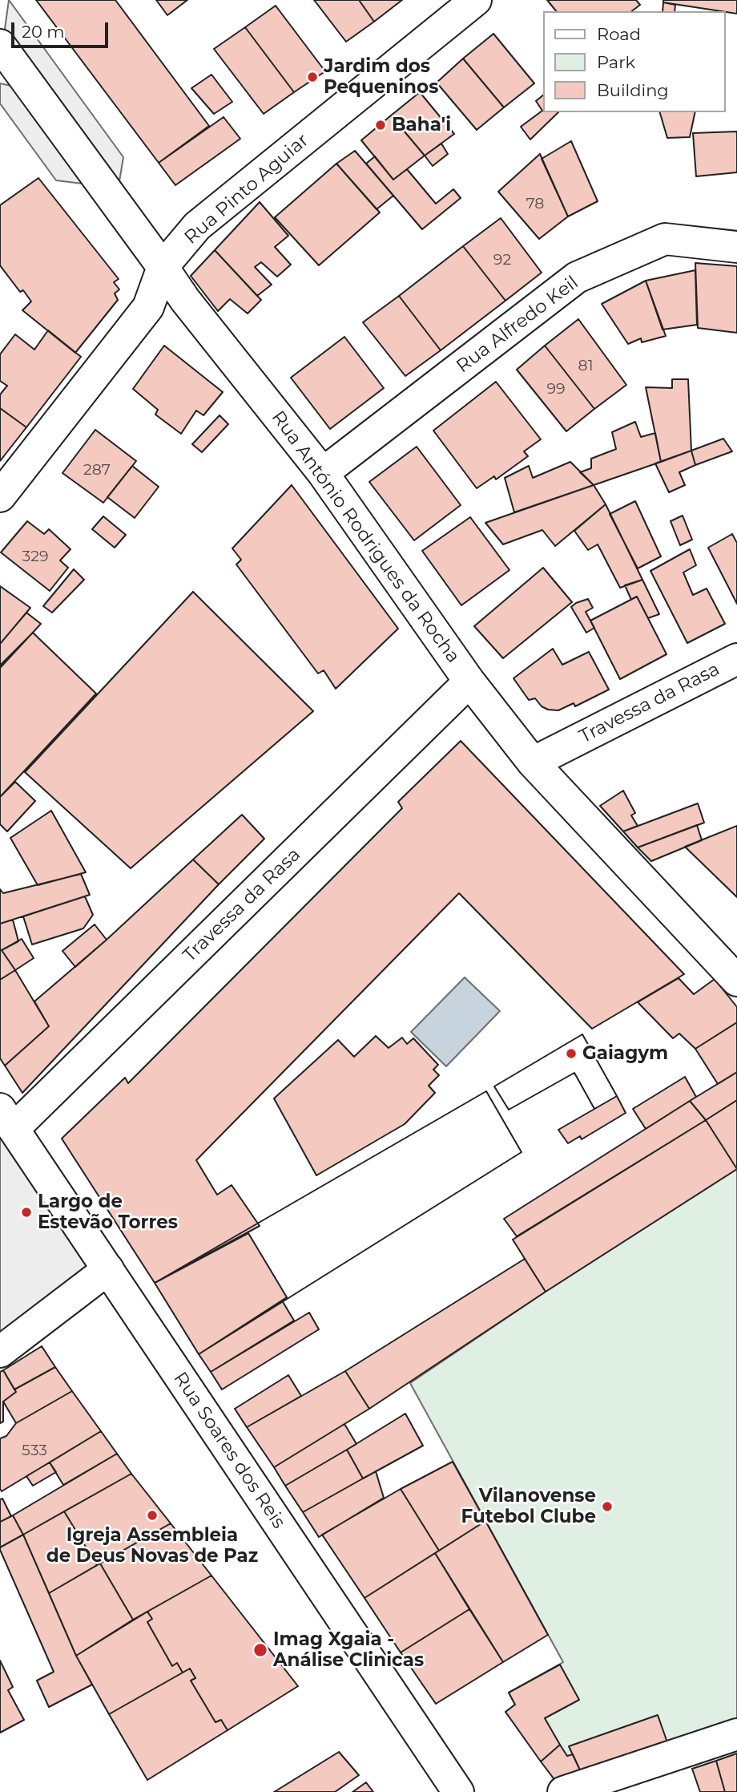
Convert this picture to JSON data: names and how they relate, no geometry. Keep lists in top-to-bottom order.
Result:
{
  "streets": {
    "street": [
      "Rua Pinto Aguiar",
      "Rua Alfredo Keil",
      "Rua António Rodrigues da Rocha",
      "Travessa da Rasa",
      "Rua Soares dos Reis"
    ]
  },
  "crossings": [
    ["Rua Pinto Aguiar", "Rua António Rodrigues da Rocha"],
    ["Rua Alfredo Keil", "Rua António Rodrigues da Rocha"],
    ["Rua António Rodrigues da Rocha", "Travessa da Rasa"],
    ["Travessa da Rasa", "Rua Soares dos Reis"]
  ],
  "places": [
    "Jardim dos Pequeninos",
    "Baha'i",
    "Gaiagym",
    "Largo de Estevão Torres",
    "Vilanovense Futebol Clube",
    "Igreja Assembleia de Deus Novas de Paz",
    "Imag Xgaia - Análise Clinicas"
  ],
  "house_numbers": [
    "78",
    "92",
    "81",
    "99",
    "287",
    "329",
    "533"
  ],
  "legend": ["Road", "Park", "Building"],
  "scale_bar": "20 m"
}
